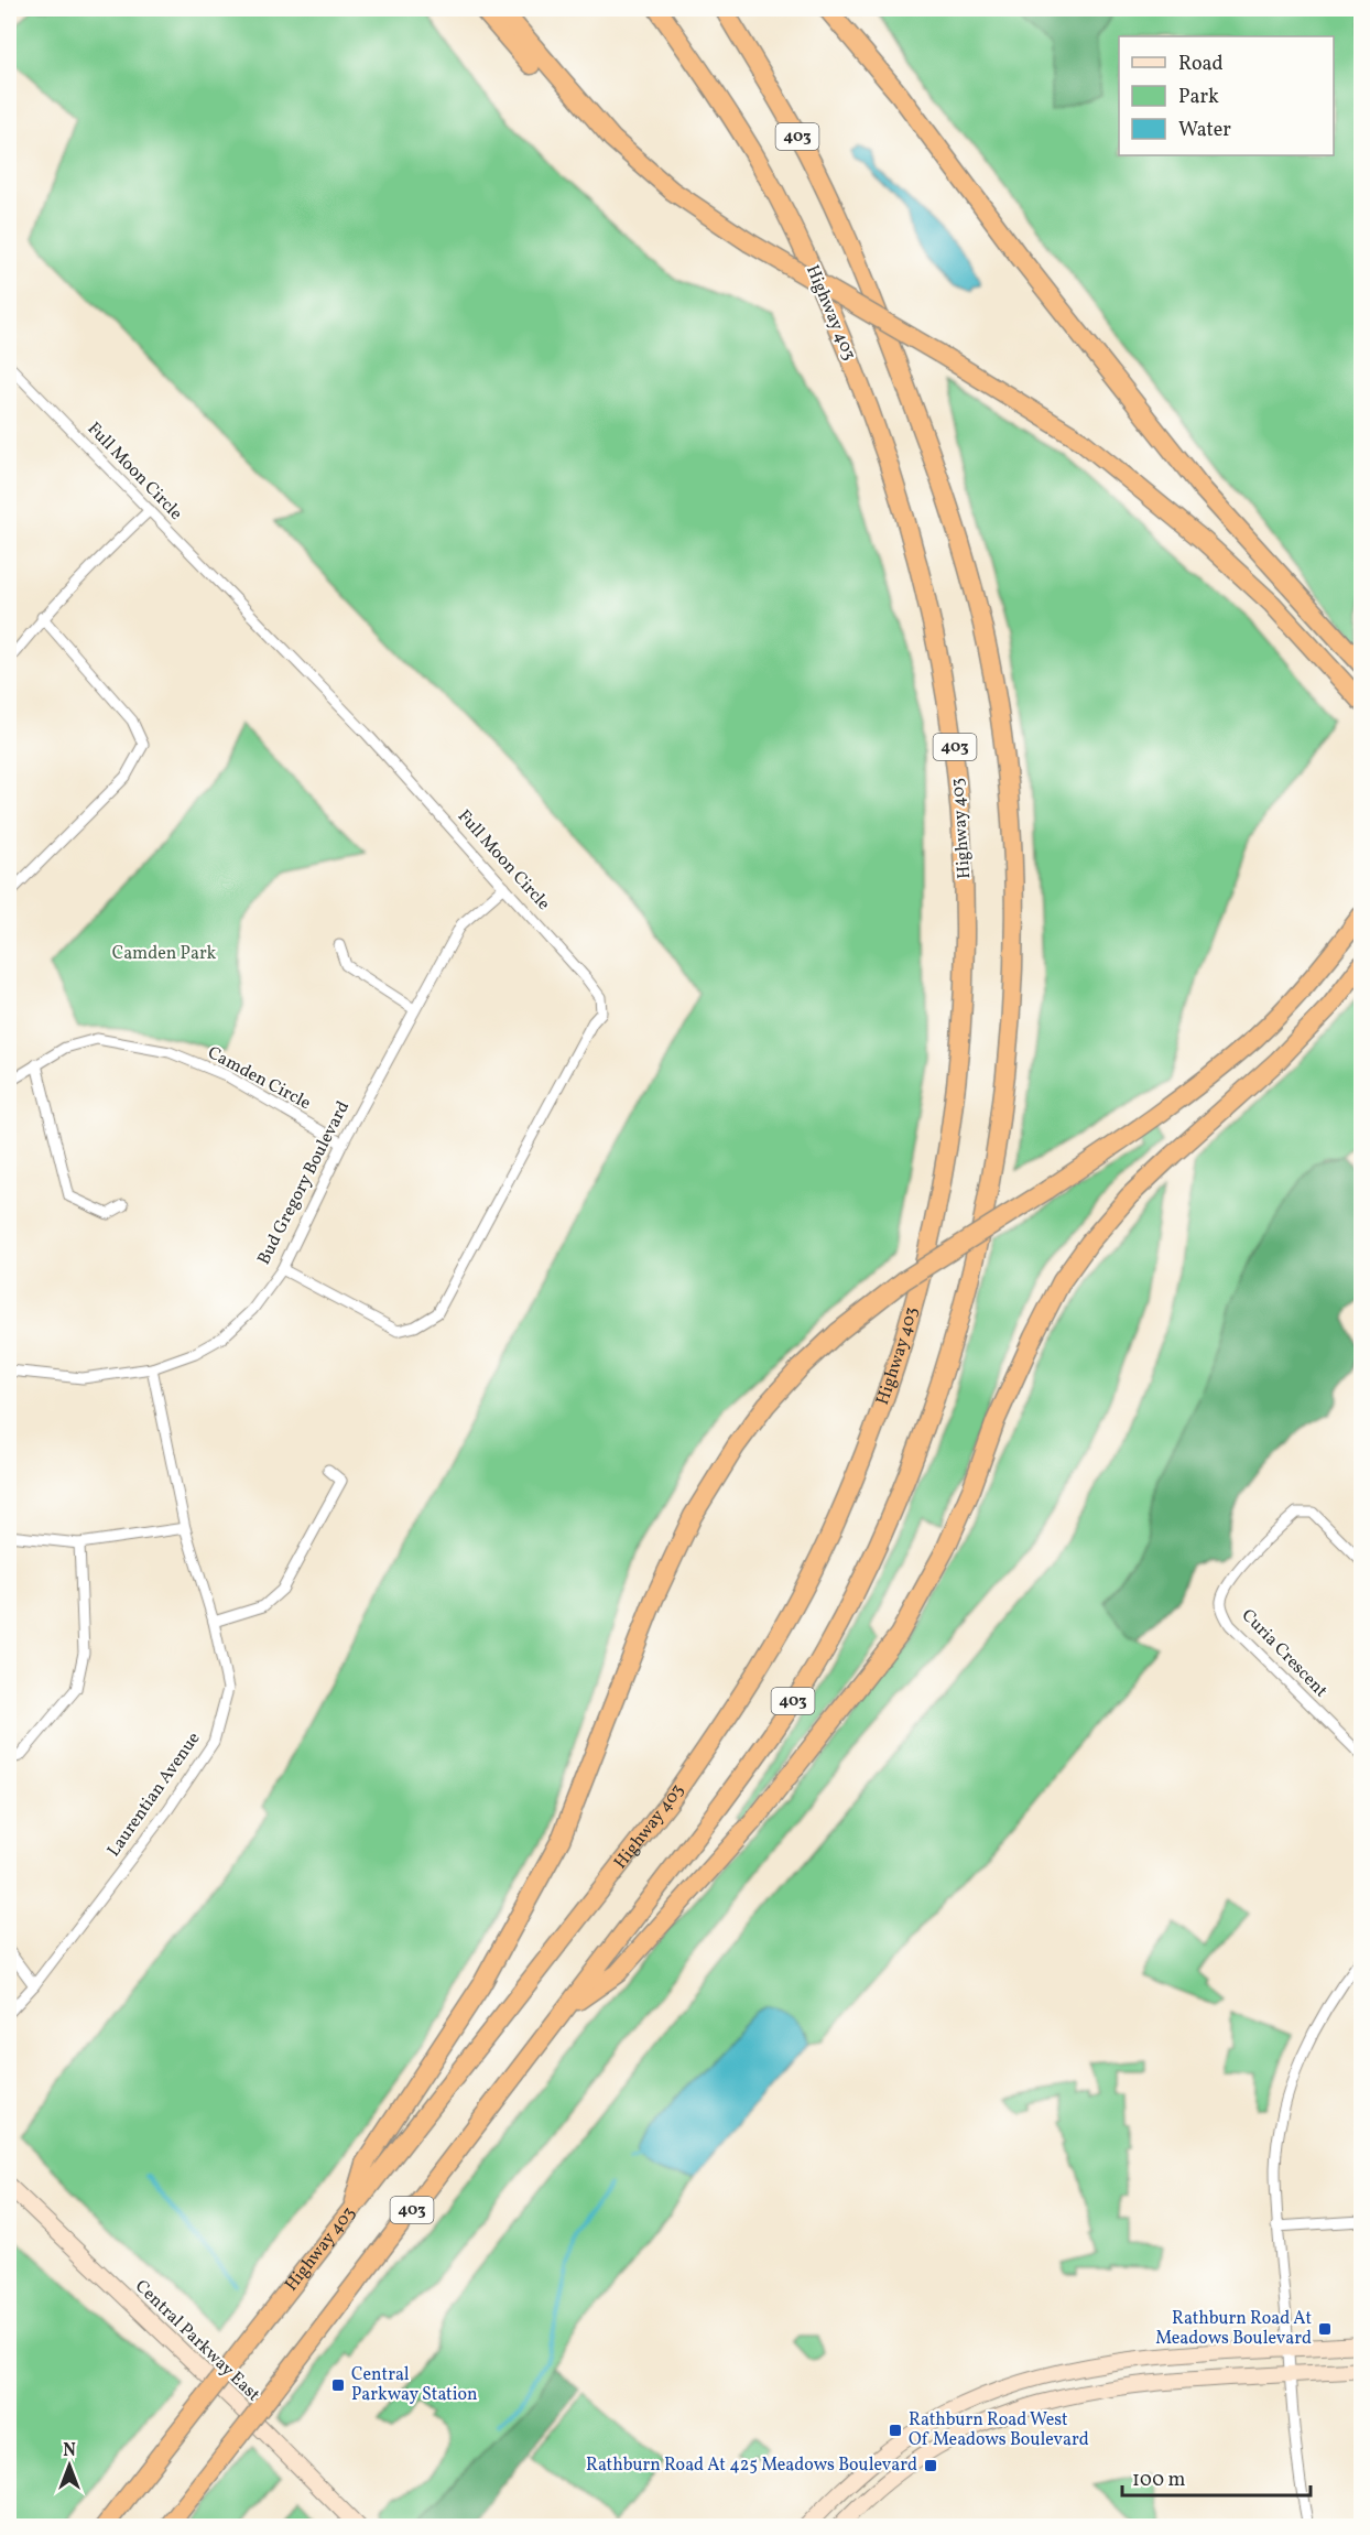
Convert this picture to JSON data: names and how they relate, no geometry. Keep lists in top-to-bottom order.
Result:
{
  "streets": {
    "highway": ["403", "Highway 403"],
    "street": [
      "Full Moon Circle",
      "Camden Circle",
      "Bud Gregory Boulevard",
      "Curia Crescent",
      "Laurentian Avenue",
      "Central Parkway East"
    ]
  },
  "crossings": [
    ["Full Moon Circle", "Bud Gregory Boulevard"],
    ["Camden Circle", "Bud Gregory Boulevard"],
    ["Bud Gregory Boulevard", "Laurentian Avenue"]
  ],
  "parks": ["Camden Park"],
  "places": {
    "transit": [
      "Rathburn Road At Meadows Boulevard",
      "Central Parkway Station",
      "Rathburn Road West Of Meadows Boulevard",
      "Rathburn Road At 425 Meadows Boulevard"
    ]
  },
  "legend": ["Road", "Park", "Water"],
  "scale_bar": "100 m",
  "north": "top"
}
